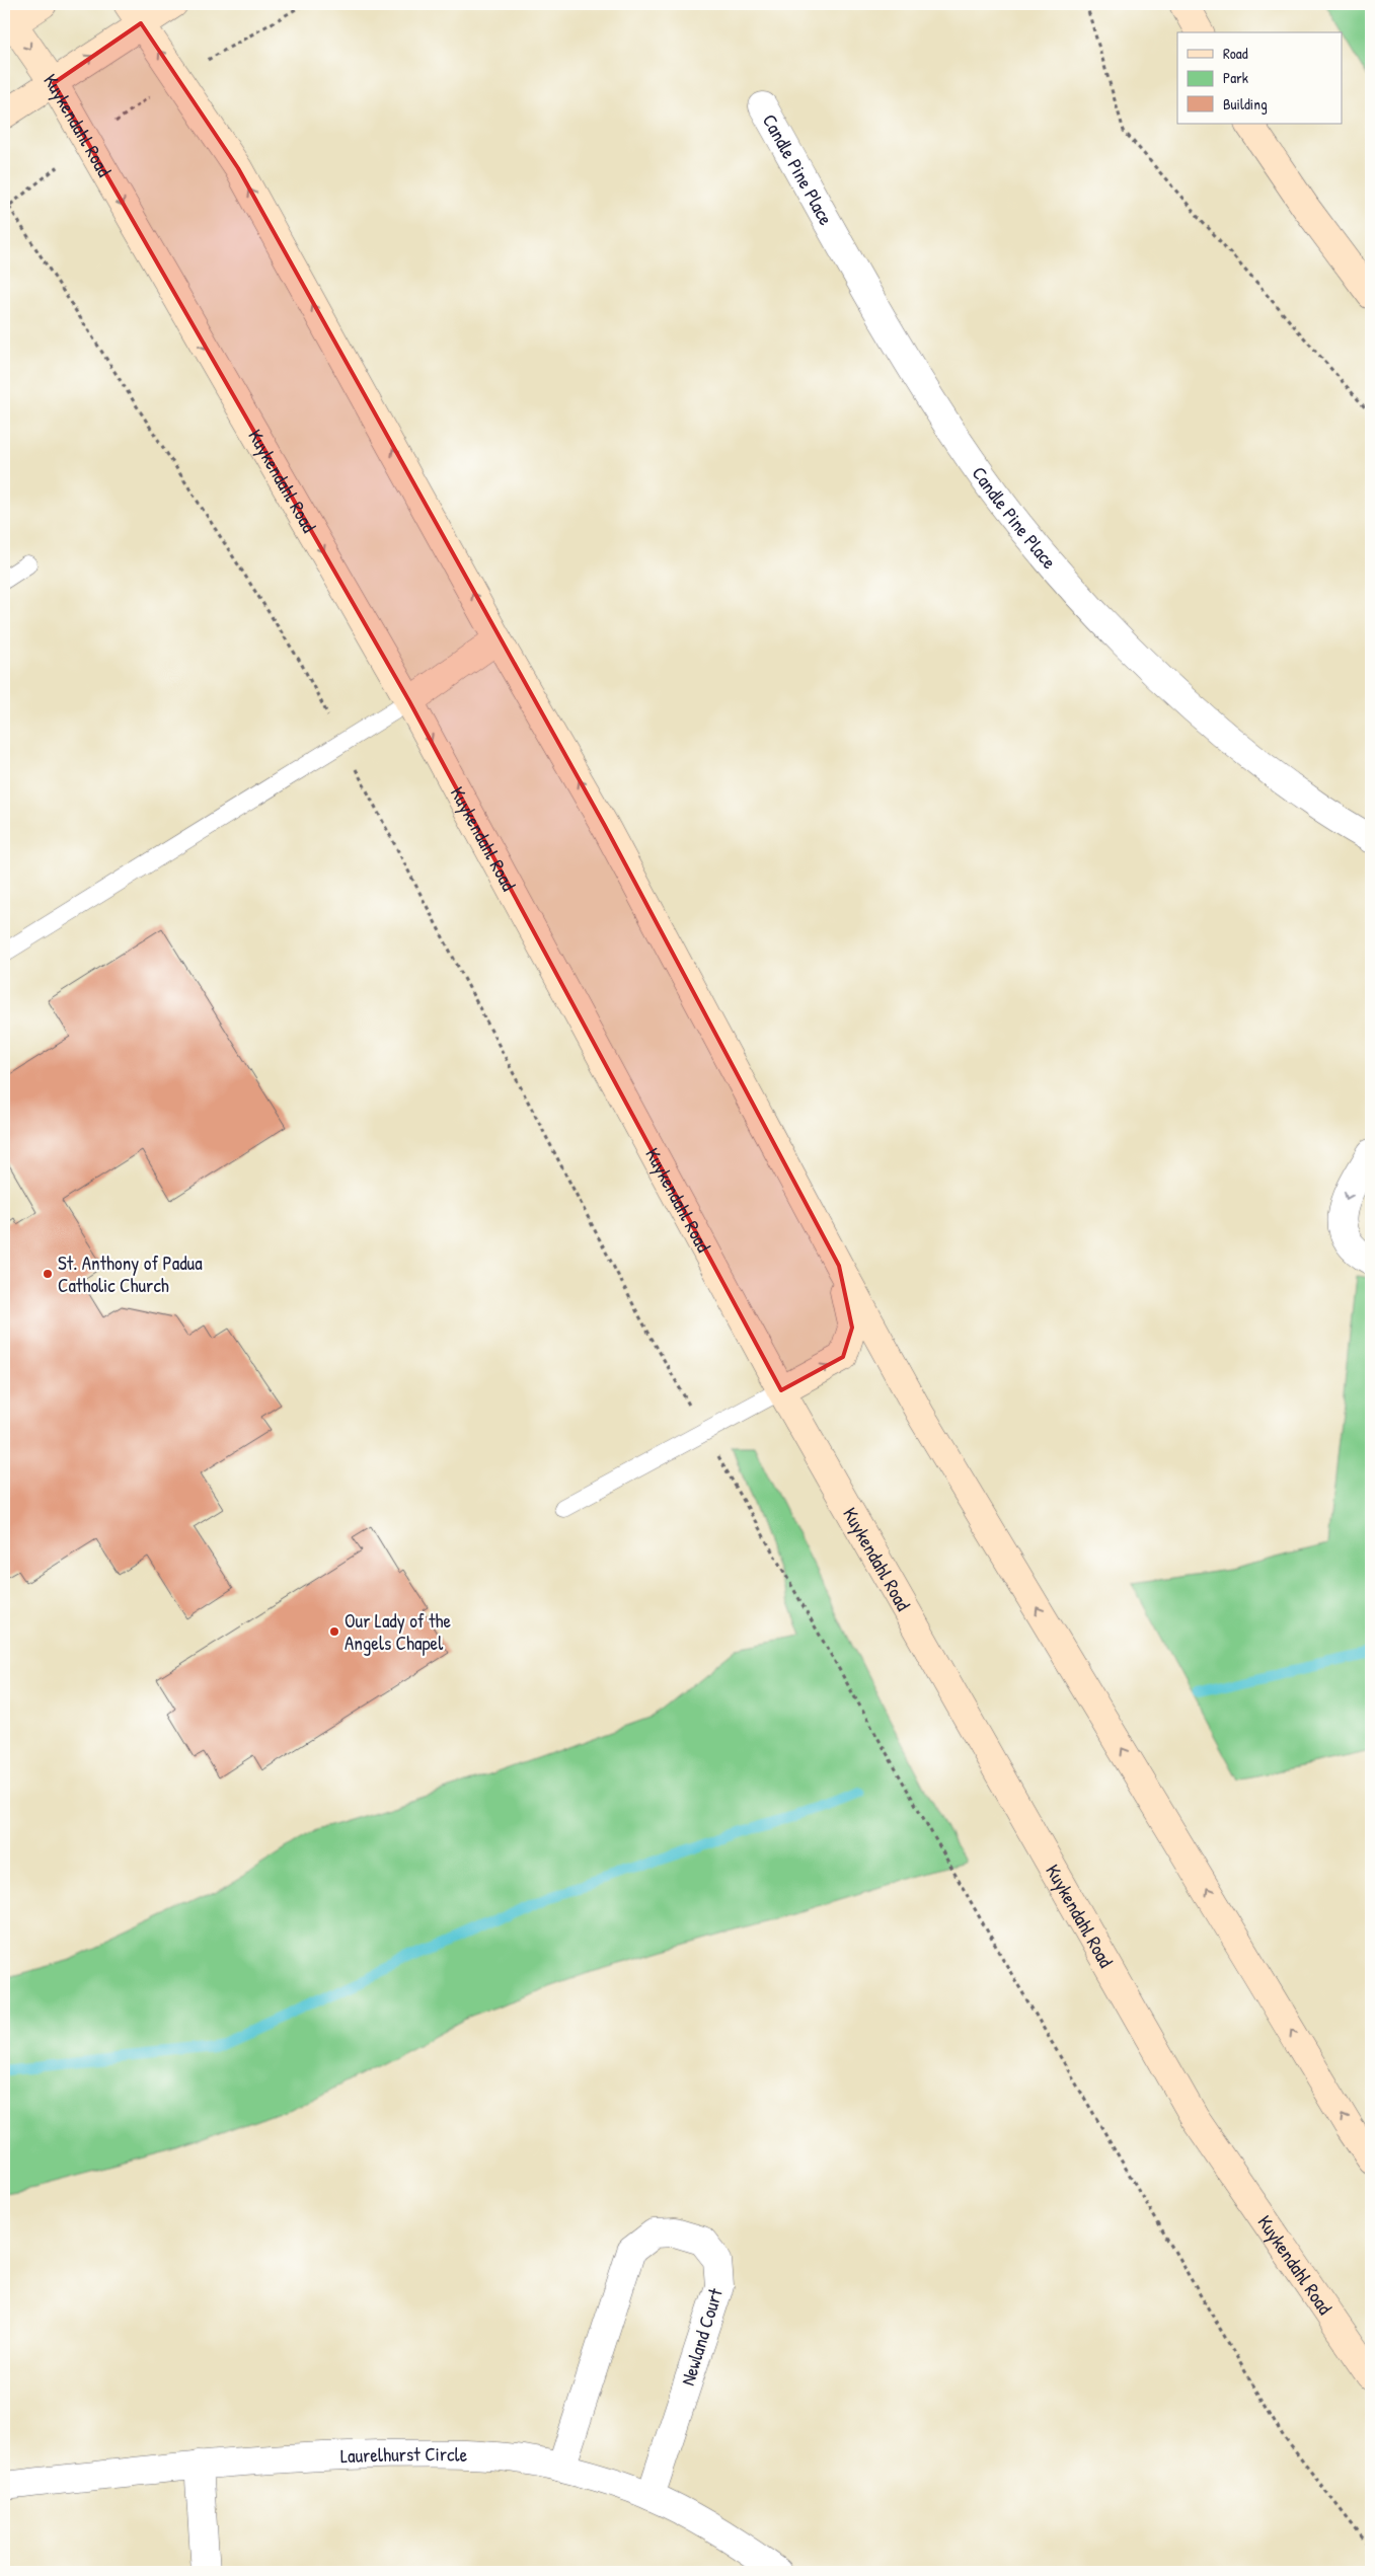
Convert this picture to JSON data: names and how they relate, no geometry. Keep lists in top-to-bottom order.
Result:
{
  "streets": {
    "main road": ["Kuykendahl Road"],
    "street": ["Candle Pine Place", "Newland Court", "Laurelhurst Circle"]
  },
  "crossings": [
    ["Newland Court", "Laurelhurst Circle"]
  ],
  "places": ["St. Anthony of Padua Catholic Church", "Our Lady of the Angels Chapel"],
  "legend": ["Road", "Park", "Building"]
}
